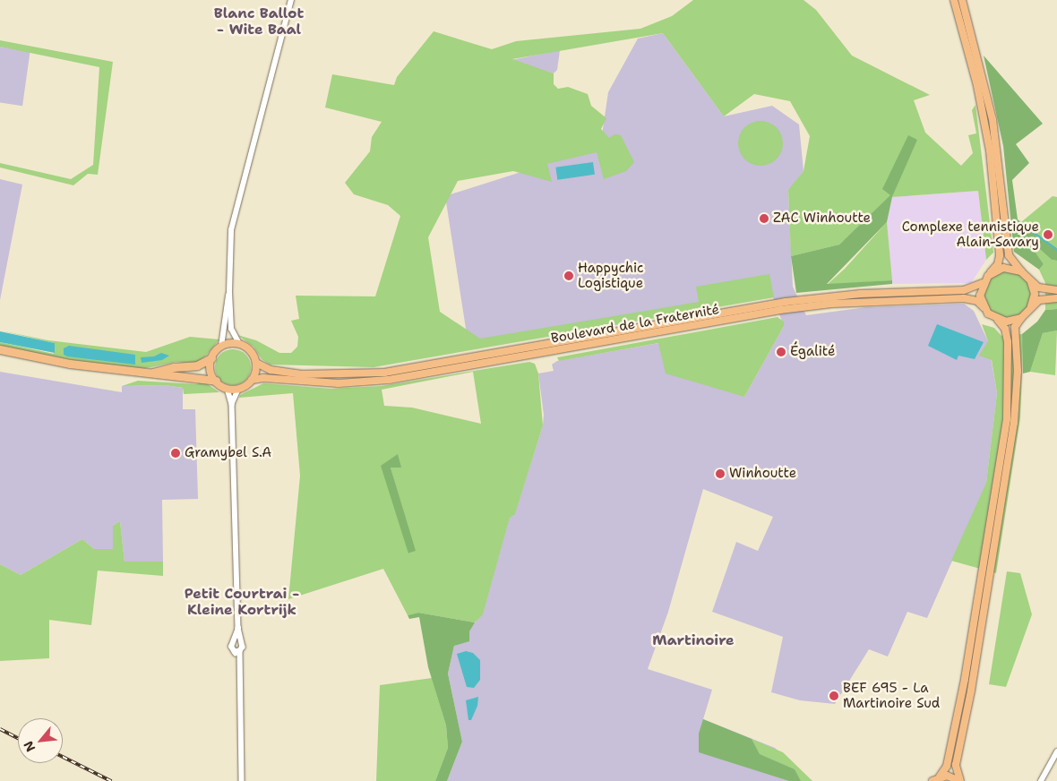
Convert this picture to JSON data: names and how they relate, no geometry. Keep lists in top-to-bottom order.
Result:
{
  "streets": {
    "main road": ["Boulevard de la Fraternité"]
  },
  "districts": ["Blanc Ballot - Wite Baal", "Petit Courtrai - Kleine Kortrijk", "Martinoire"],
  "places": [
    "ZAC Winhoutte",
    "Complexe tennistique Alain-Savary",
    "Happychic Logistique",
    "Égalité",
    "Gramybel S.A",
    "Winhoutte",
    "BEF 695 - La Martinoire Sud"
  ],
  "north": "bottom left"
}
